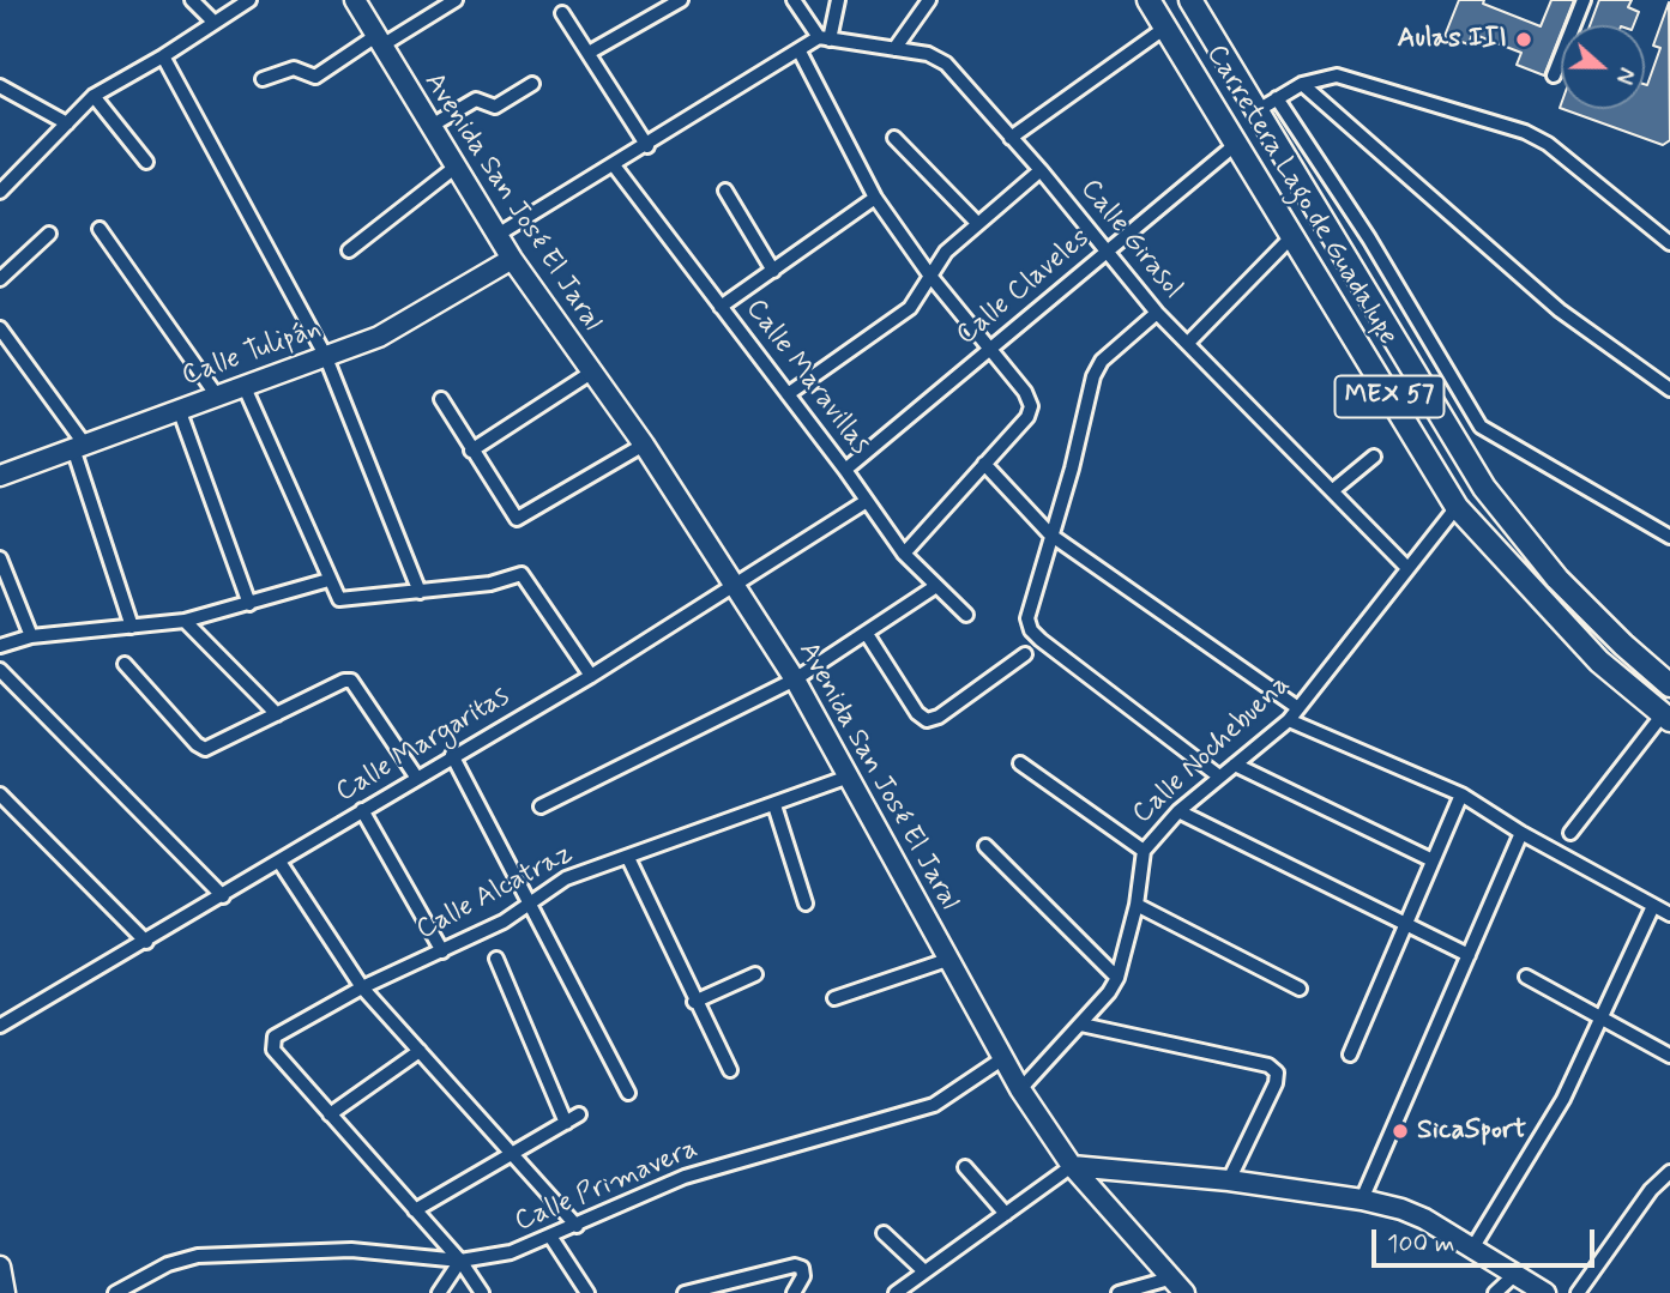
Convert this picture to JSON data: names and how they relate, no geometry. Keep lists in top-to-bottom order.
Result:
{
  "streets": {
    "main road": ["Carretera Lago de Guadalupe", "MEX 57"],
    "street": [
      "Avenida San José El Jaral",
      "Calle Girasol",
      "Calle Claveles",
      "Calle Tulipán",
      "Calle Maravillas",
      "Calle Margaritas",
      "Calle Nochebuena",
      "Calle Alcatraz",
      "Calle Primavera"
    ]
  },
  "crossings": [
    ["Carretera Lago de Guadalupe", "Calle Claveles"],
    ["Carretera Lago de Guadalupe", "Calle Nochebuena"],
    ["Avenida San José El Jaral", "Calle Tulipán"],
    ["Avenida San José El Jaral", "Calle Margaritas"],
    ["Avenida San José El Jaral", "Calle Nochebuena"],
    ["Avenida San José El Jaral", "Calle Alcatraz"],
    ["Avenida San José El Jaral", "Calle Primavera"],
    ["Calle Girasol", "Calle Claveles"],
    ["Calle Girasol", "Calle Nochebuena"],
    ["Calle Claveles", "Calle Maravillas"],
    ["Calle Maravillas", "Calle Margaritas"]
  ],
  "places": ["Aulas III", "SicaSport"],
  "scale_bar": "100 m",
  "north": "right"
}
